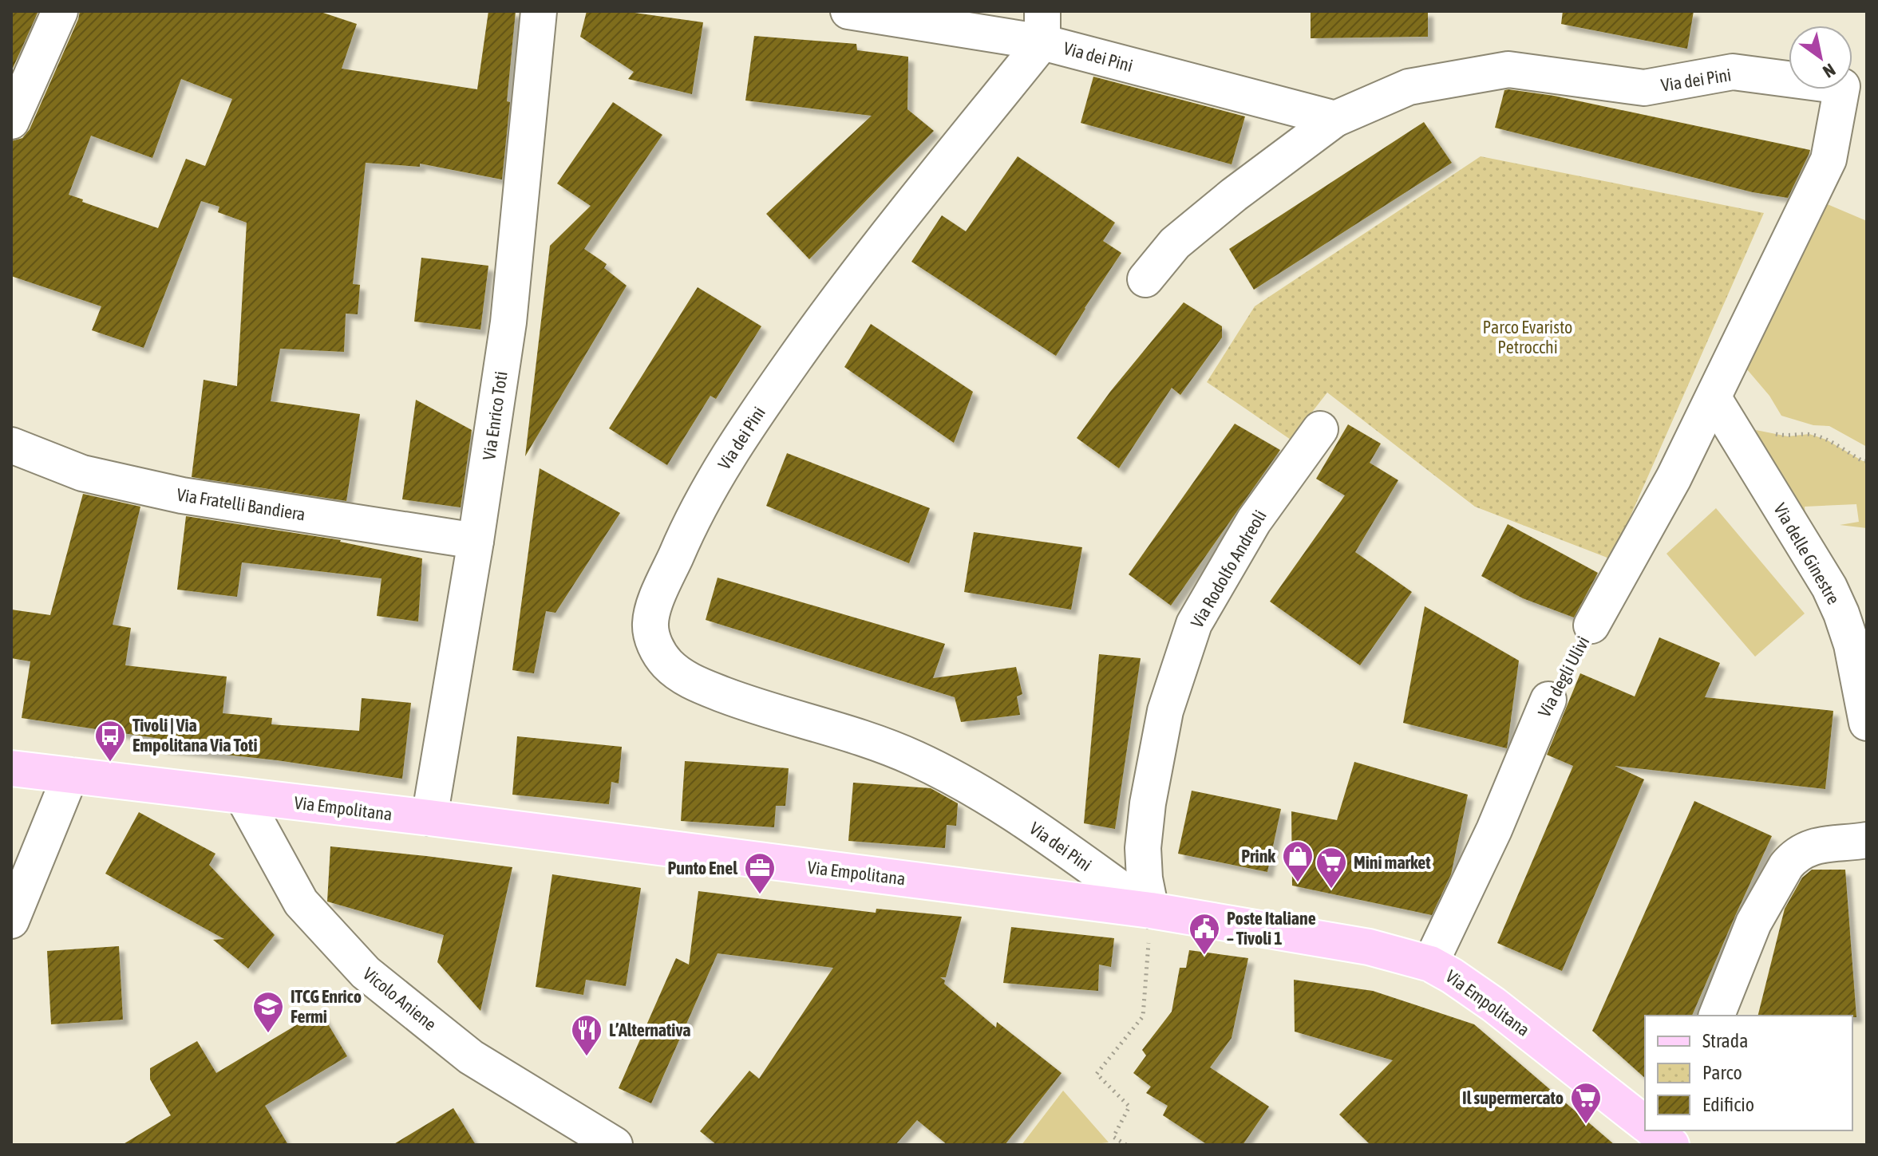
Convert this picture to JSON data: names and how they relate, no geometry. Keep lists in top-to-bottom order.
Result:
{
  "streets": {
    "main road": ["Via Empolitana"],
    "street": [
      "Via dei Pini",
      "Via Enrico Toti",
      "Via Fratelli Bandiera",
      "Via delle Ginestre",
      "Via Rodolfo Andreoli",
      "Via degli Ulivi",
      "Vicolo Aniene"
    ]
  },
  "crossings": [
    ["Via dei Pini", "Via delle Ginestre"],
    ["Via dei Pini", "Via Rodolfo Andreoli"],
    ["Via dei Pini", "Via degli Ulivi"],
    ["Via dei Pini", "Via Empolitana"],
    ["Via Enrico Toti", "Via Fratelli Bandiera"],
    ["Via Enrico Toti", "Via Empolitana"],
    ["Via delle Ginestre", "Via degli Ulivi"],
    ["Via Rodolfo Andreoli", "Via Empolitana"],
    ["Via degli Ulivi", "Via Empolitana"],
    ["Via Empolitana", "Vicolo Aniene"]
  ],
  "parks": ["Parco Evaristo Petrocchi"],
  "places": {
    "bus stop": ["Tivoli | Via Empolitana Via Toti"],
    "shop": ["Prink"],
    "supermarket": ["Mini market", "Il supermercato"],
    "office": ["Punto Enel"],
    "public building": ["Poste Italiane – Tivoli 1"],
    "school or university": ["ITCG Enrico Fermi"],
    "restaurant": ["L’Alternativa"]
  },
  "legend": ["Strada", "Parco", "Edificio"],
  "north": "bottom right"
}
